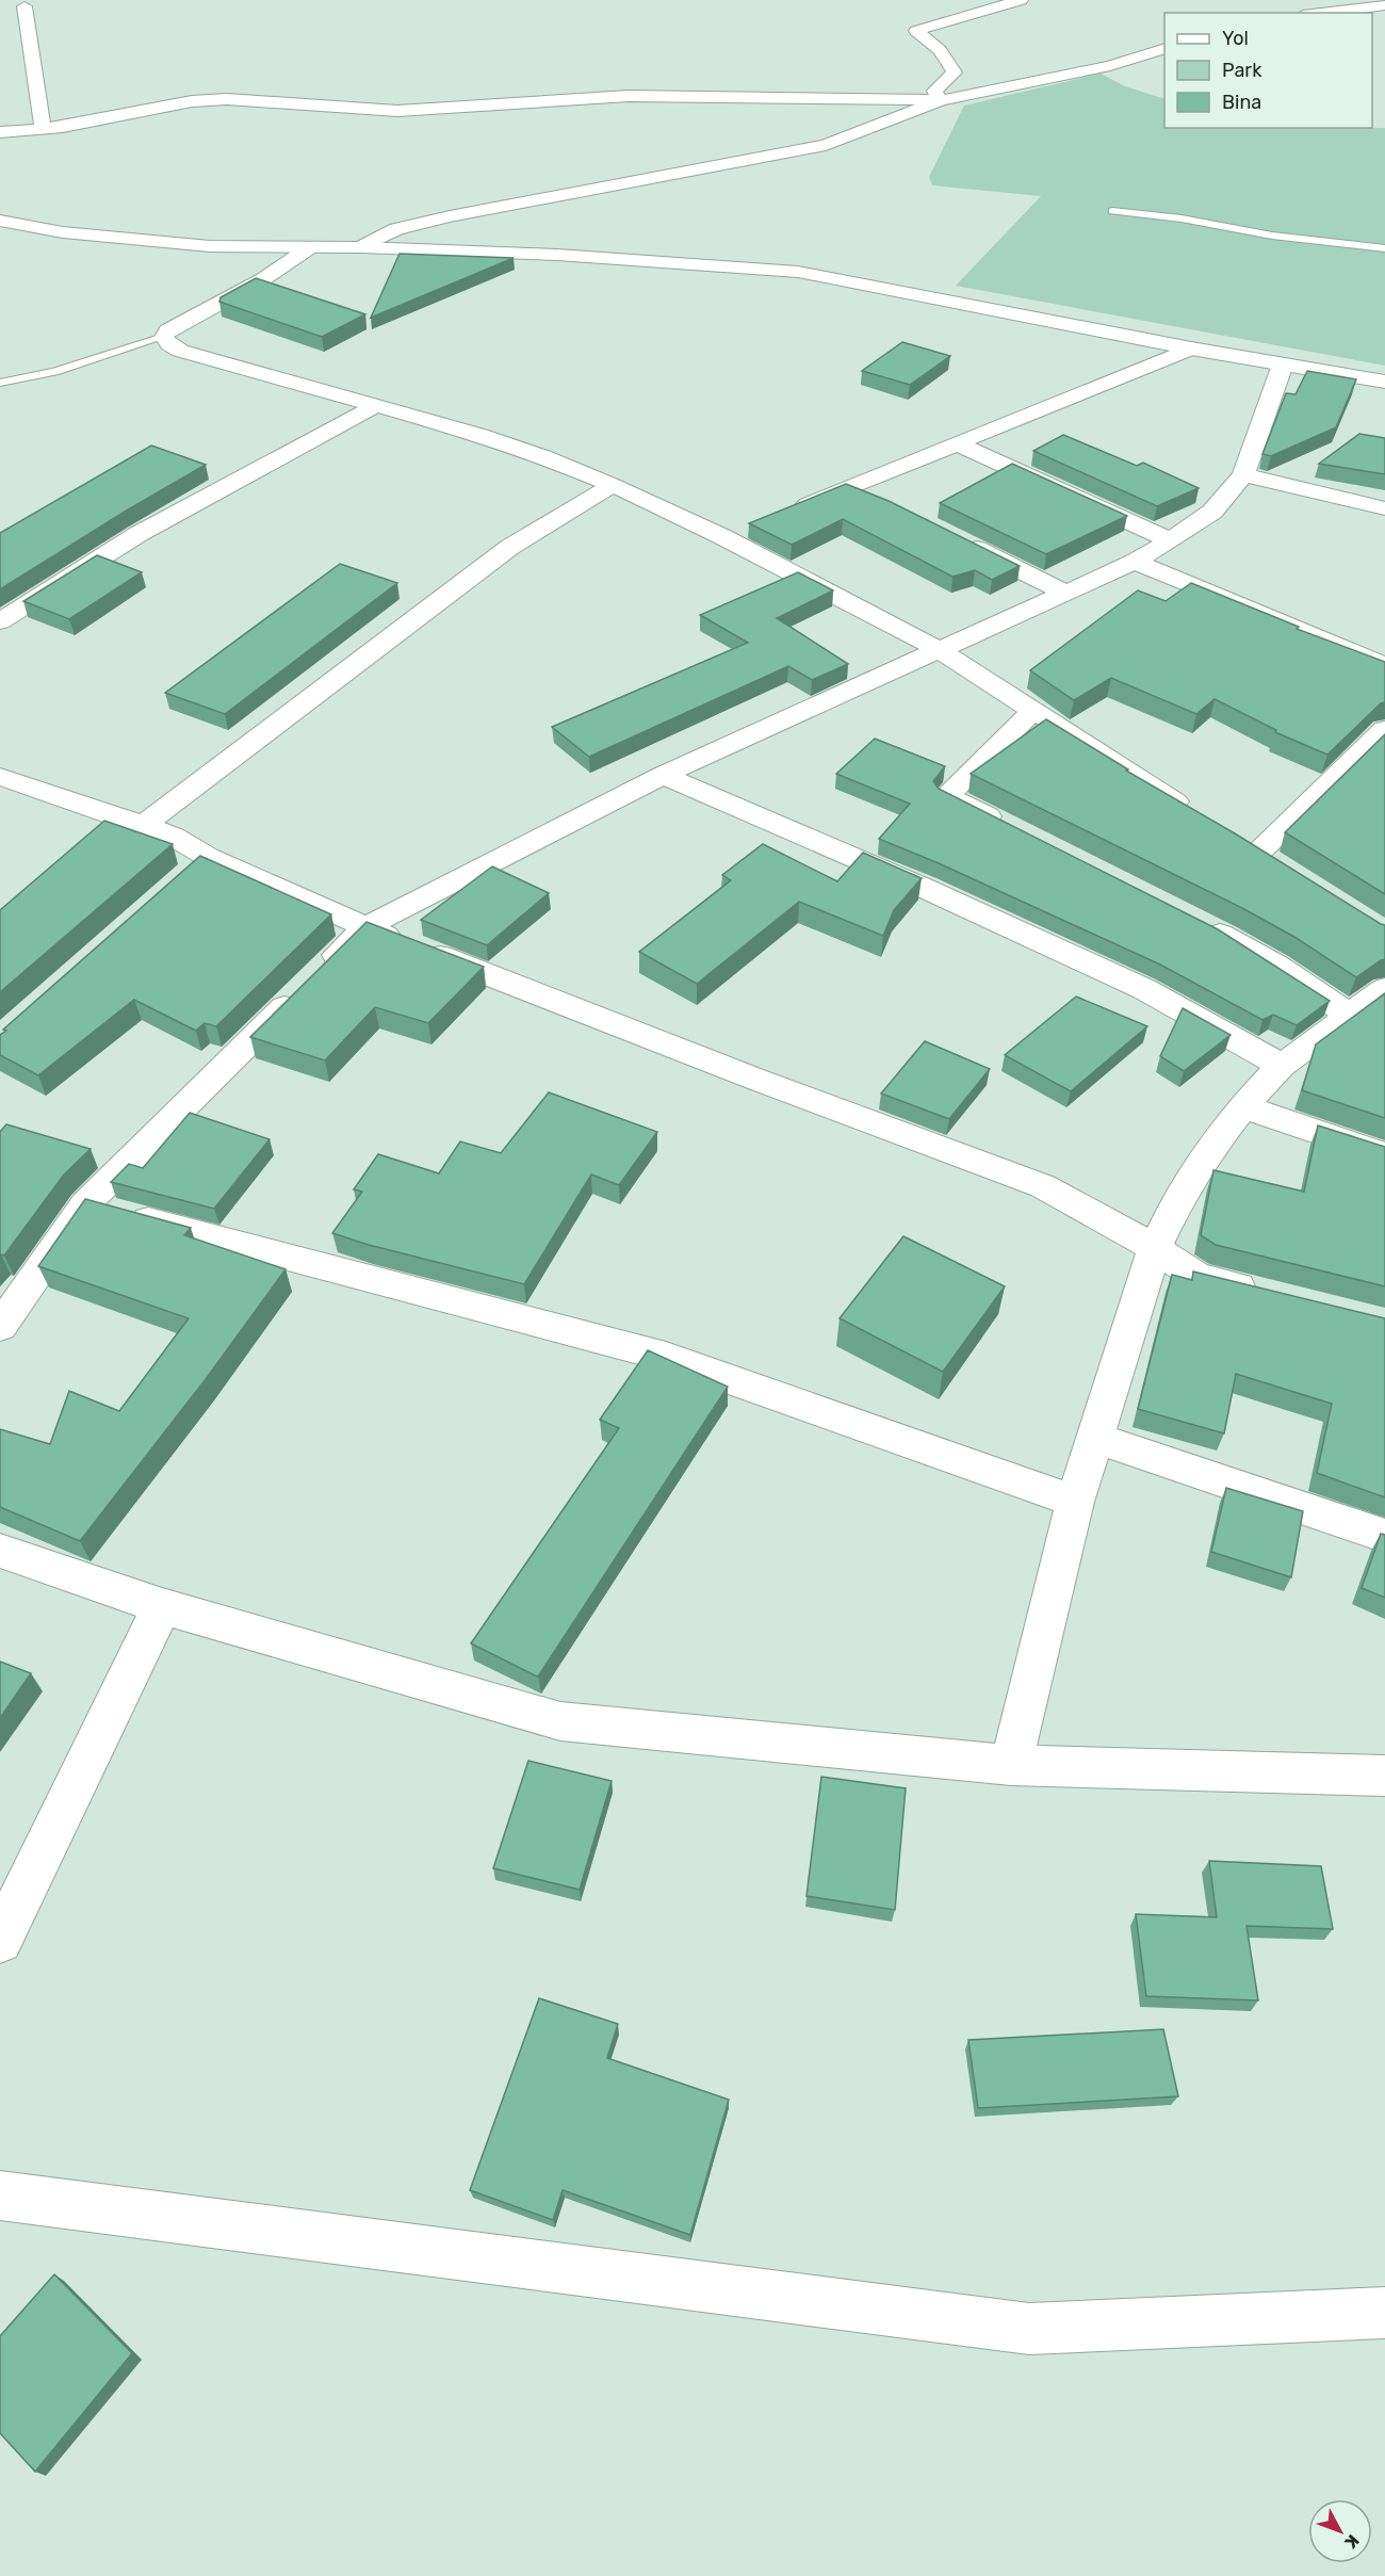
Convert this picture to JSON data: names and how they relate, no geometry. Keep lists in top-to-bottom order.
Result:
{
  "legend": ["Yol", "Park", "Bina"],
  "north": "bottom right"
}
